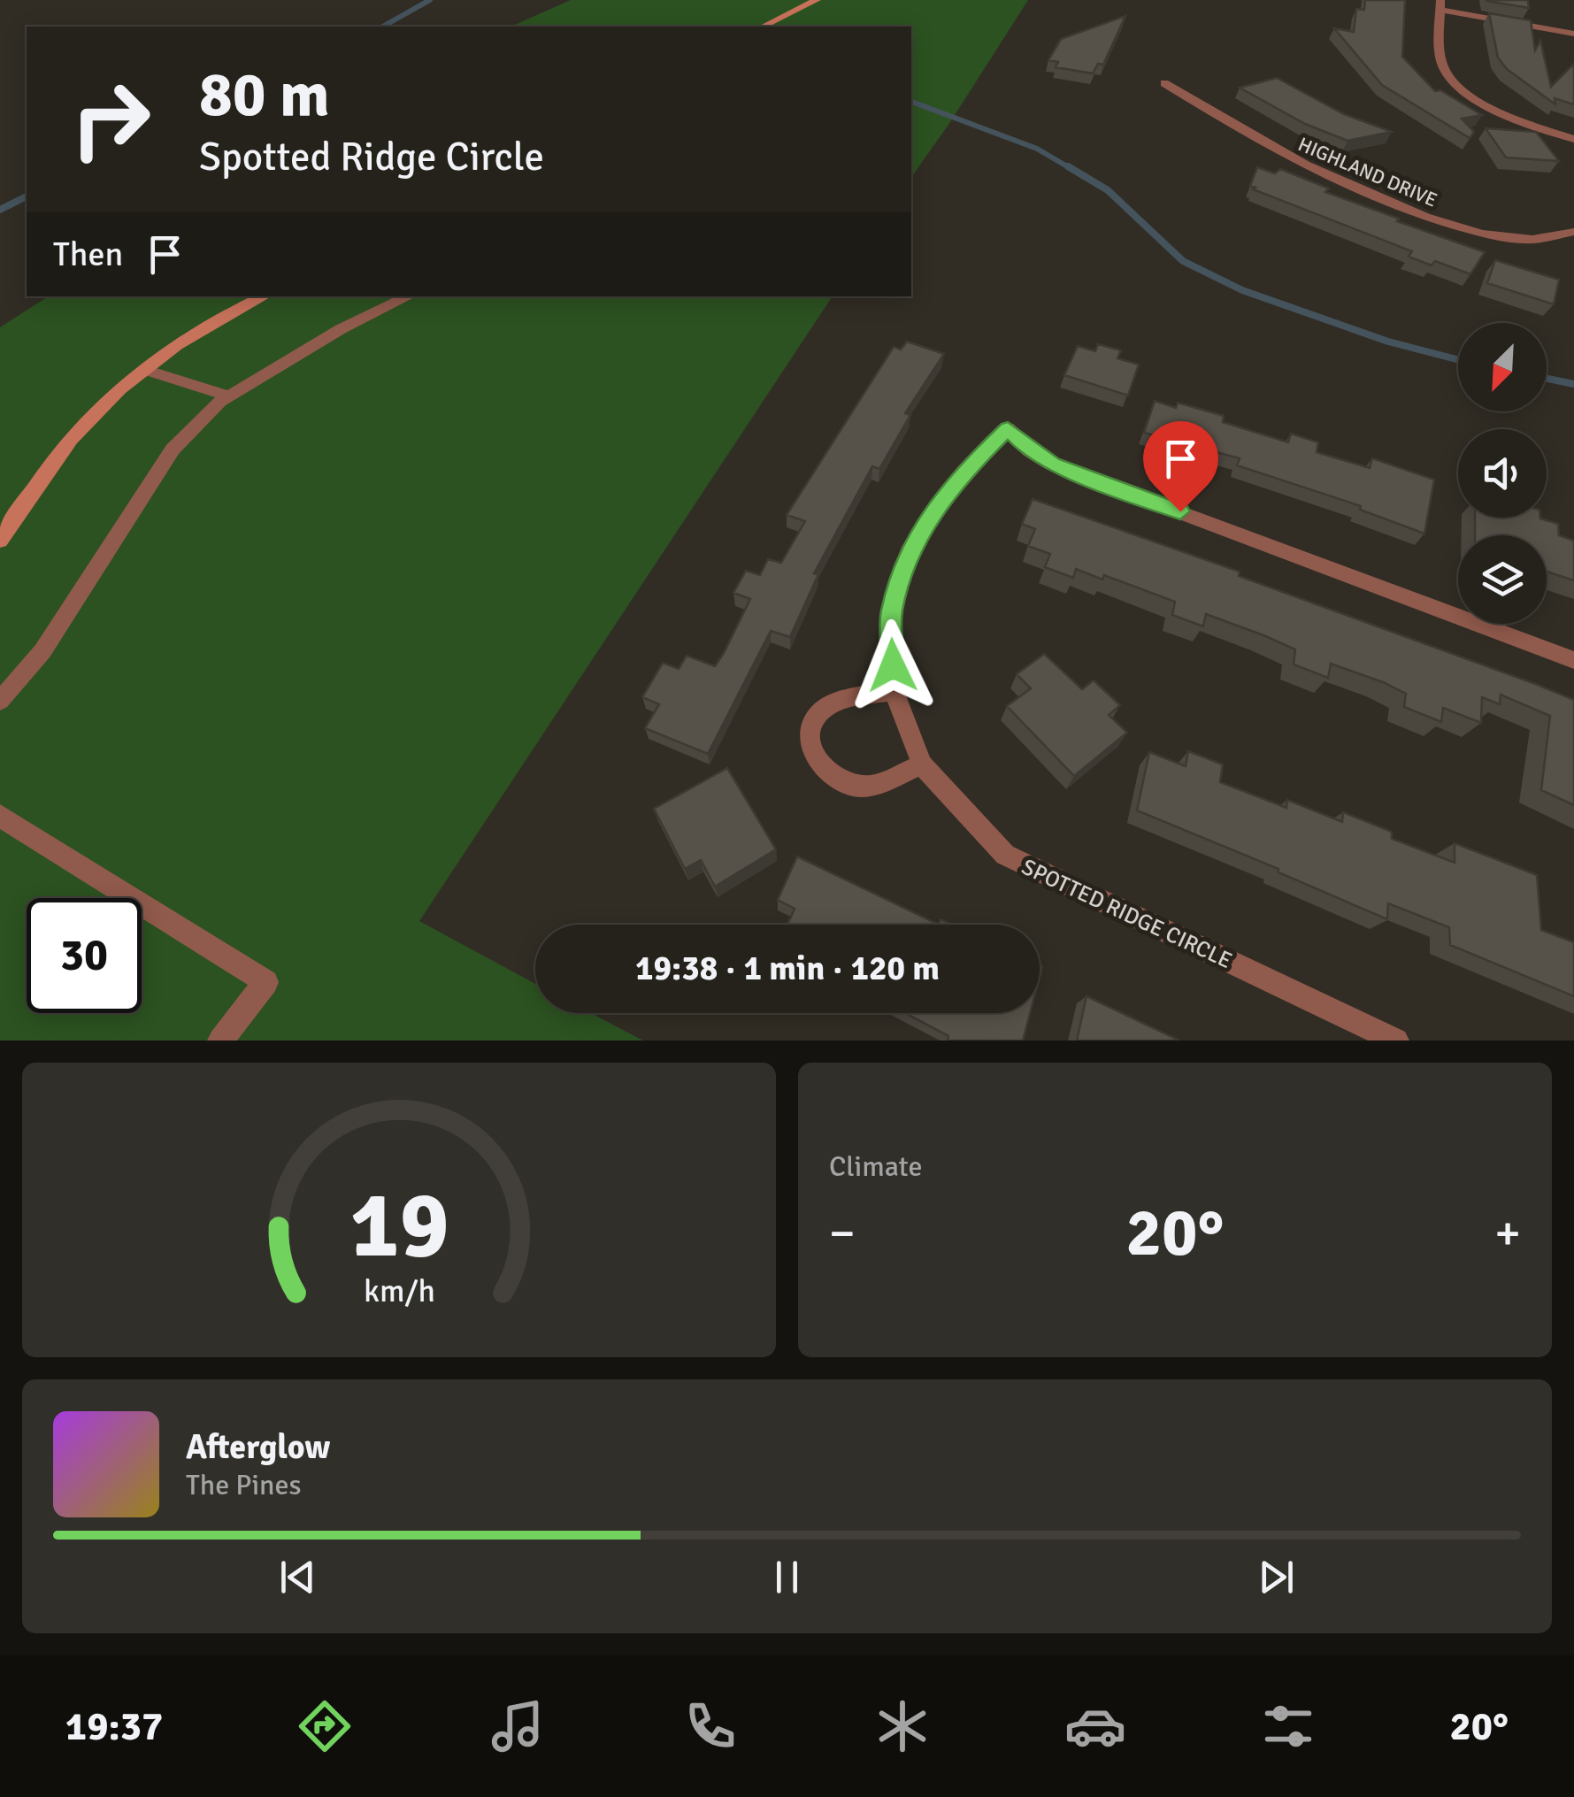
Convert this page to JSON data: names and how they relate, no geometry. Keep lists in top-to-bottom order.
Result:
{
  "streets": {
    "street": ["HIGHLAND DRIVE", "SPOTTED RIDGE CIRCLE"]
  },
  "north": "bottom left",
  "page": {
    "turn": ["80 m", "Spotted Ridge Circle"],
    "then": "Then",
    "limit": "30",
    "trip": "19:38 · 1 min · 120 m",
    "tile": "Climate",
    "heat": ["−", "20°", "+"],
    "song": ["Afterglow", "The Pines"],
    "tabs": ["19:37", "20°"],
    "gauge": ["19", "km/h"]
  }
}
